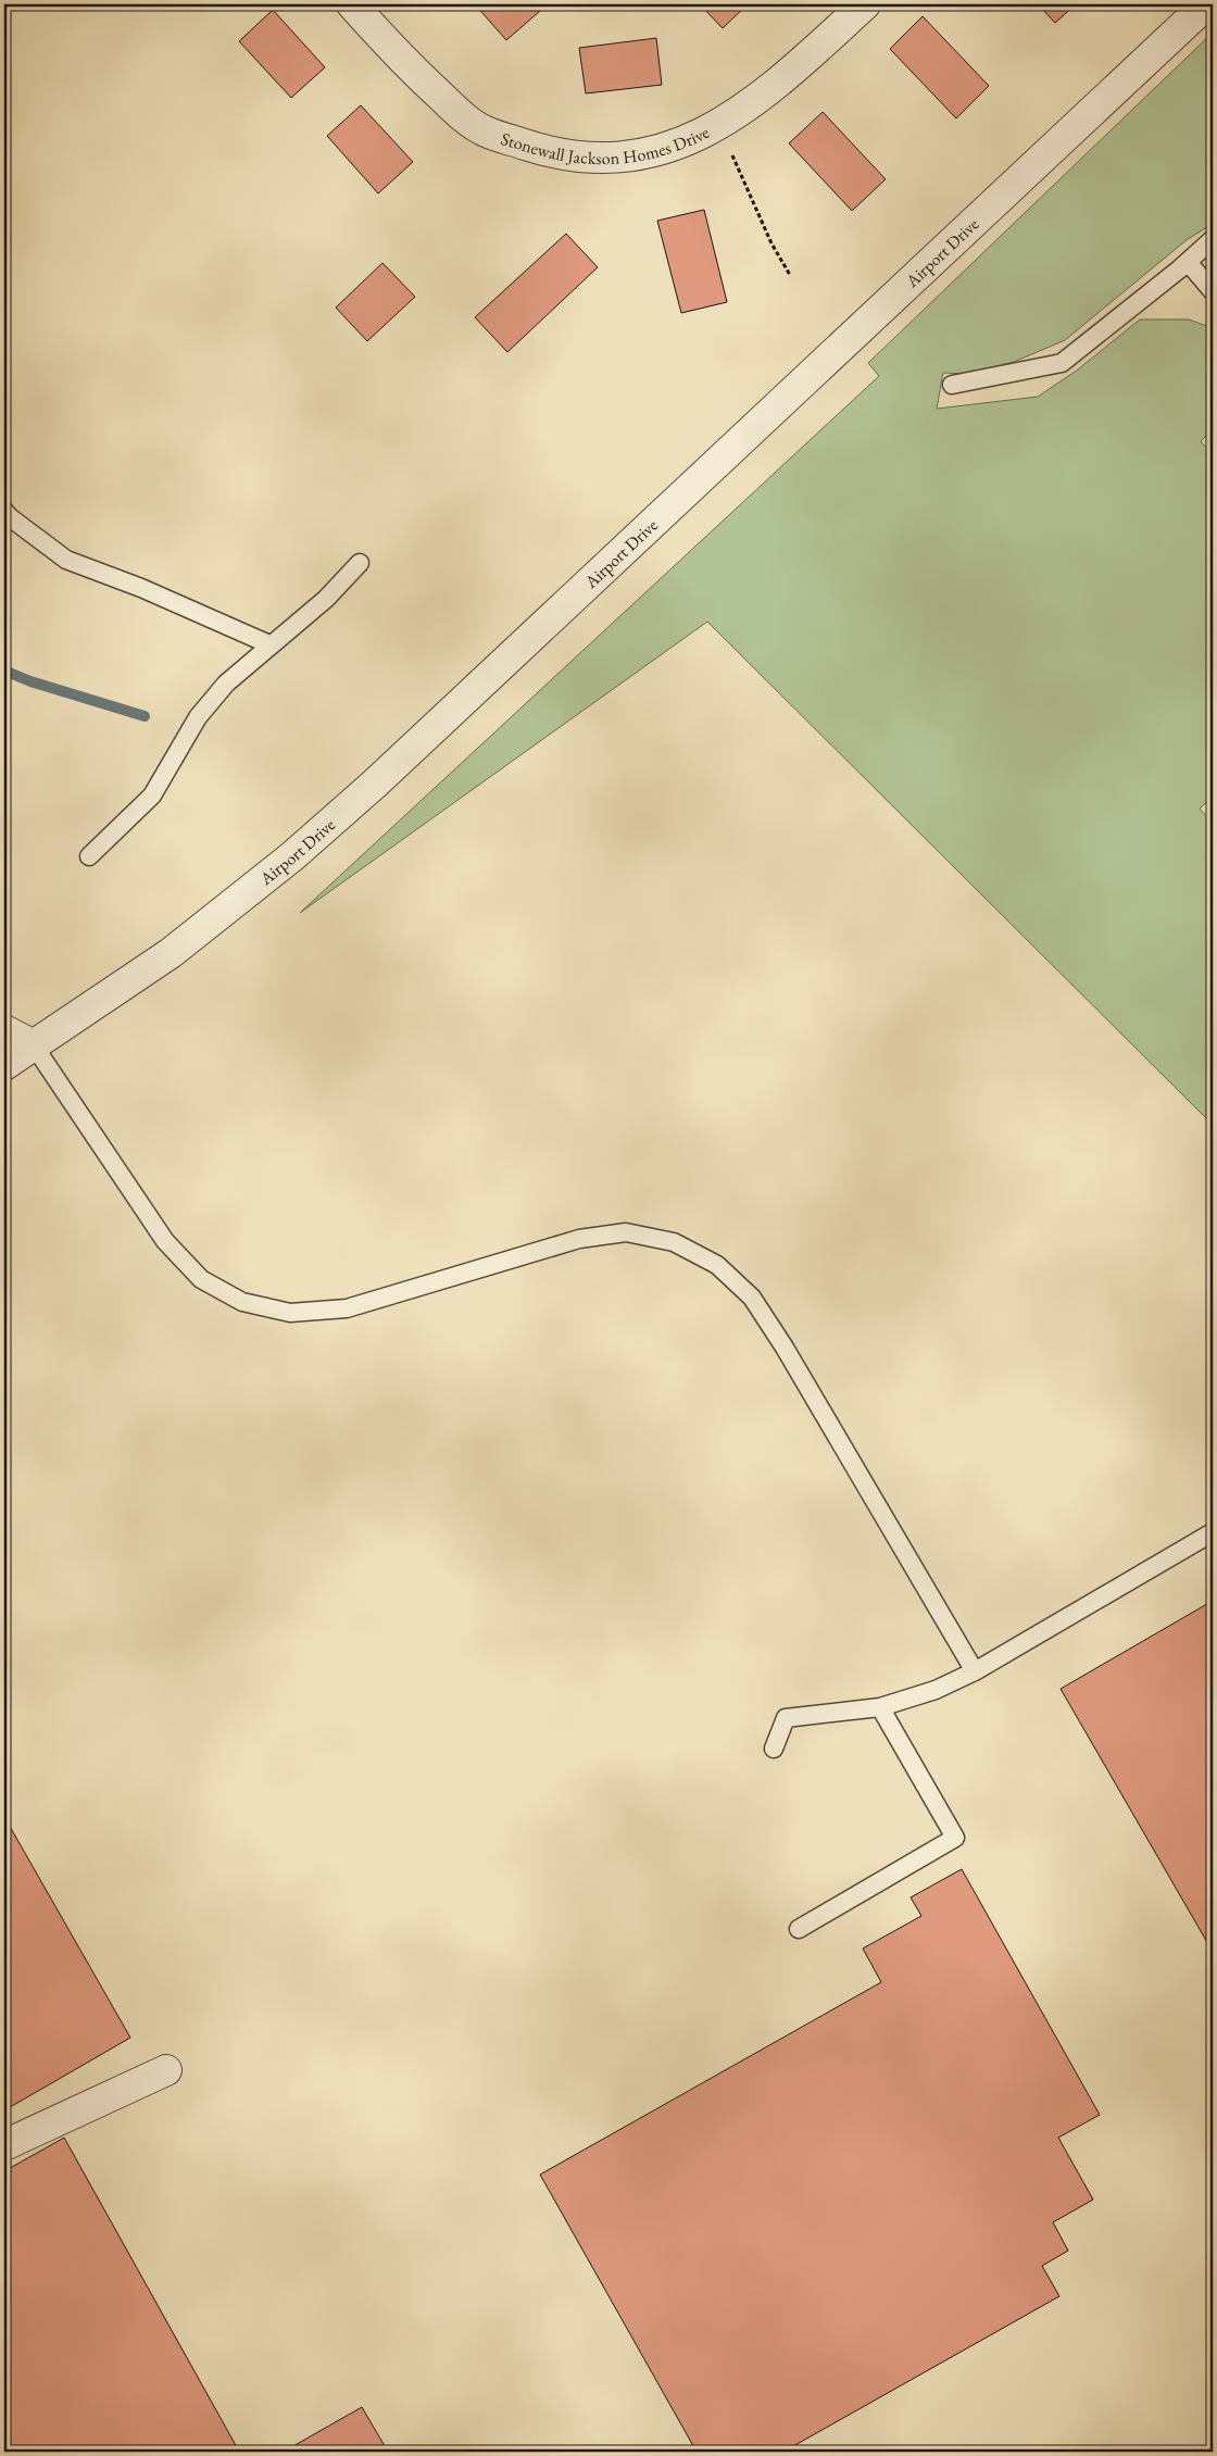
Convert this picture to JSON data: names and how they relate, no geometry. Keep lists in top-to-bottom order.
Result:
{
  "streets": {
    "street": ["Stonewall Jackson Homes Drive", "Airport Drive"]
  }
}
